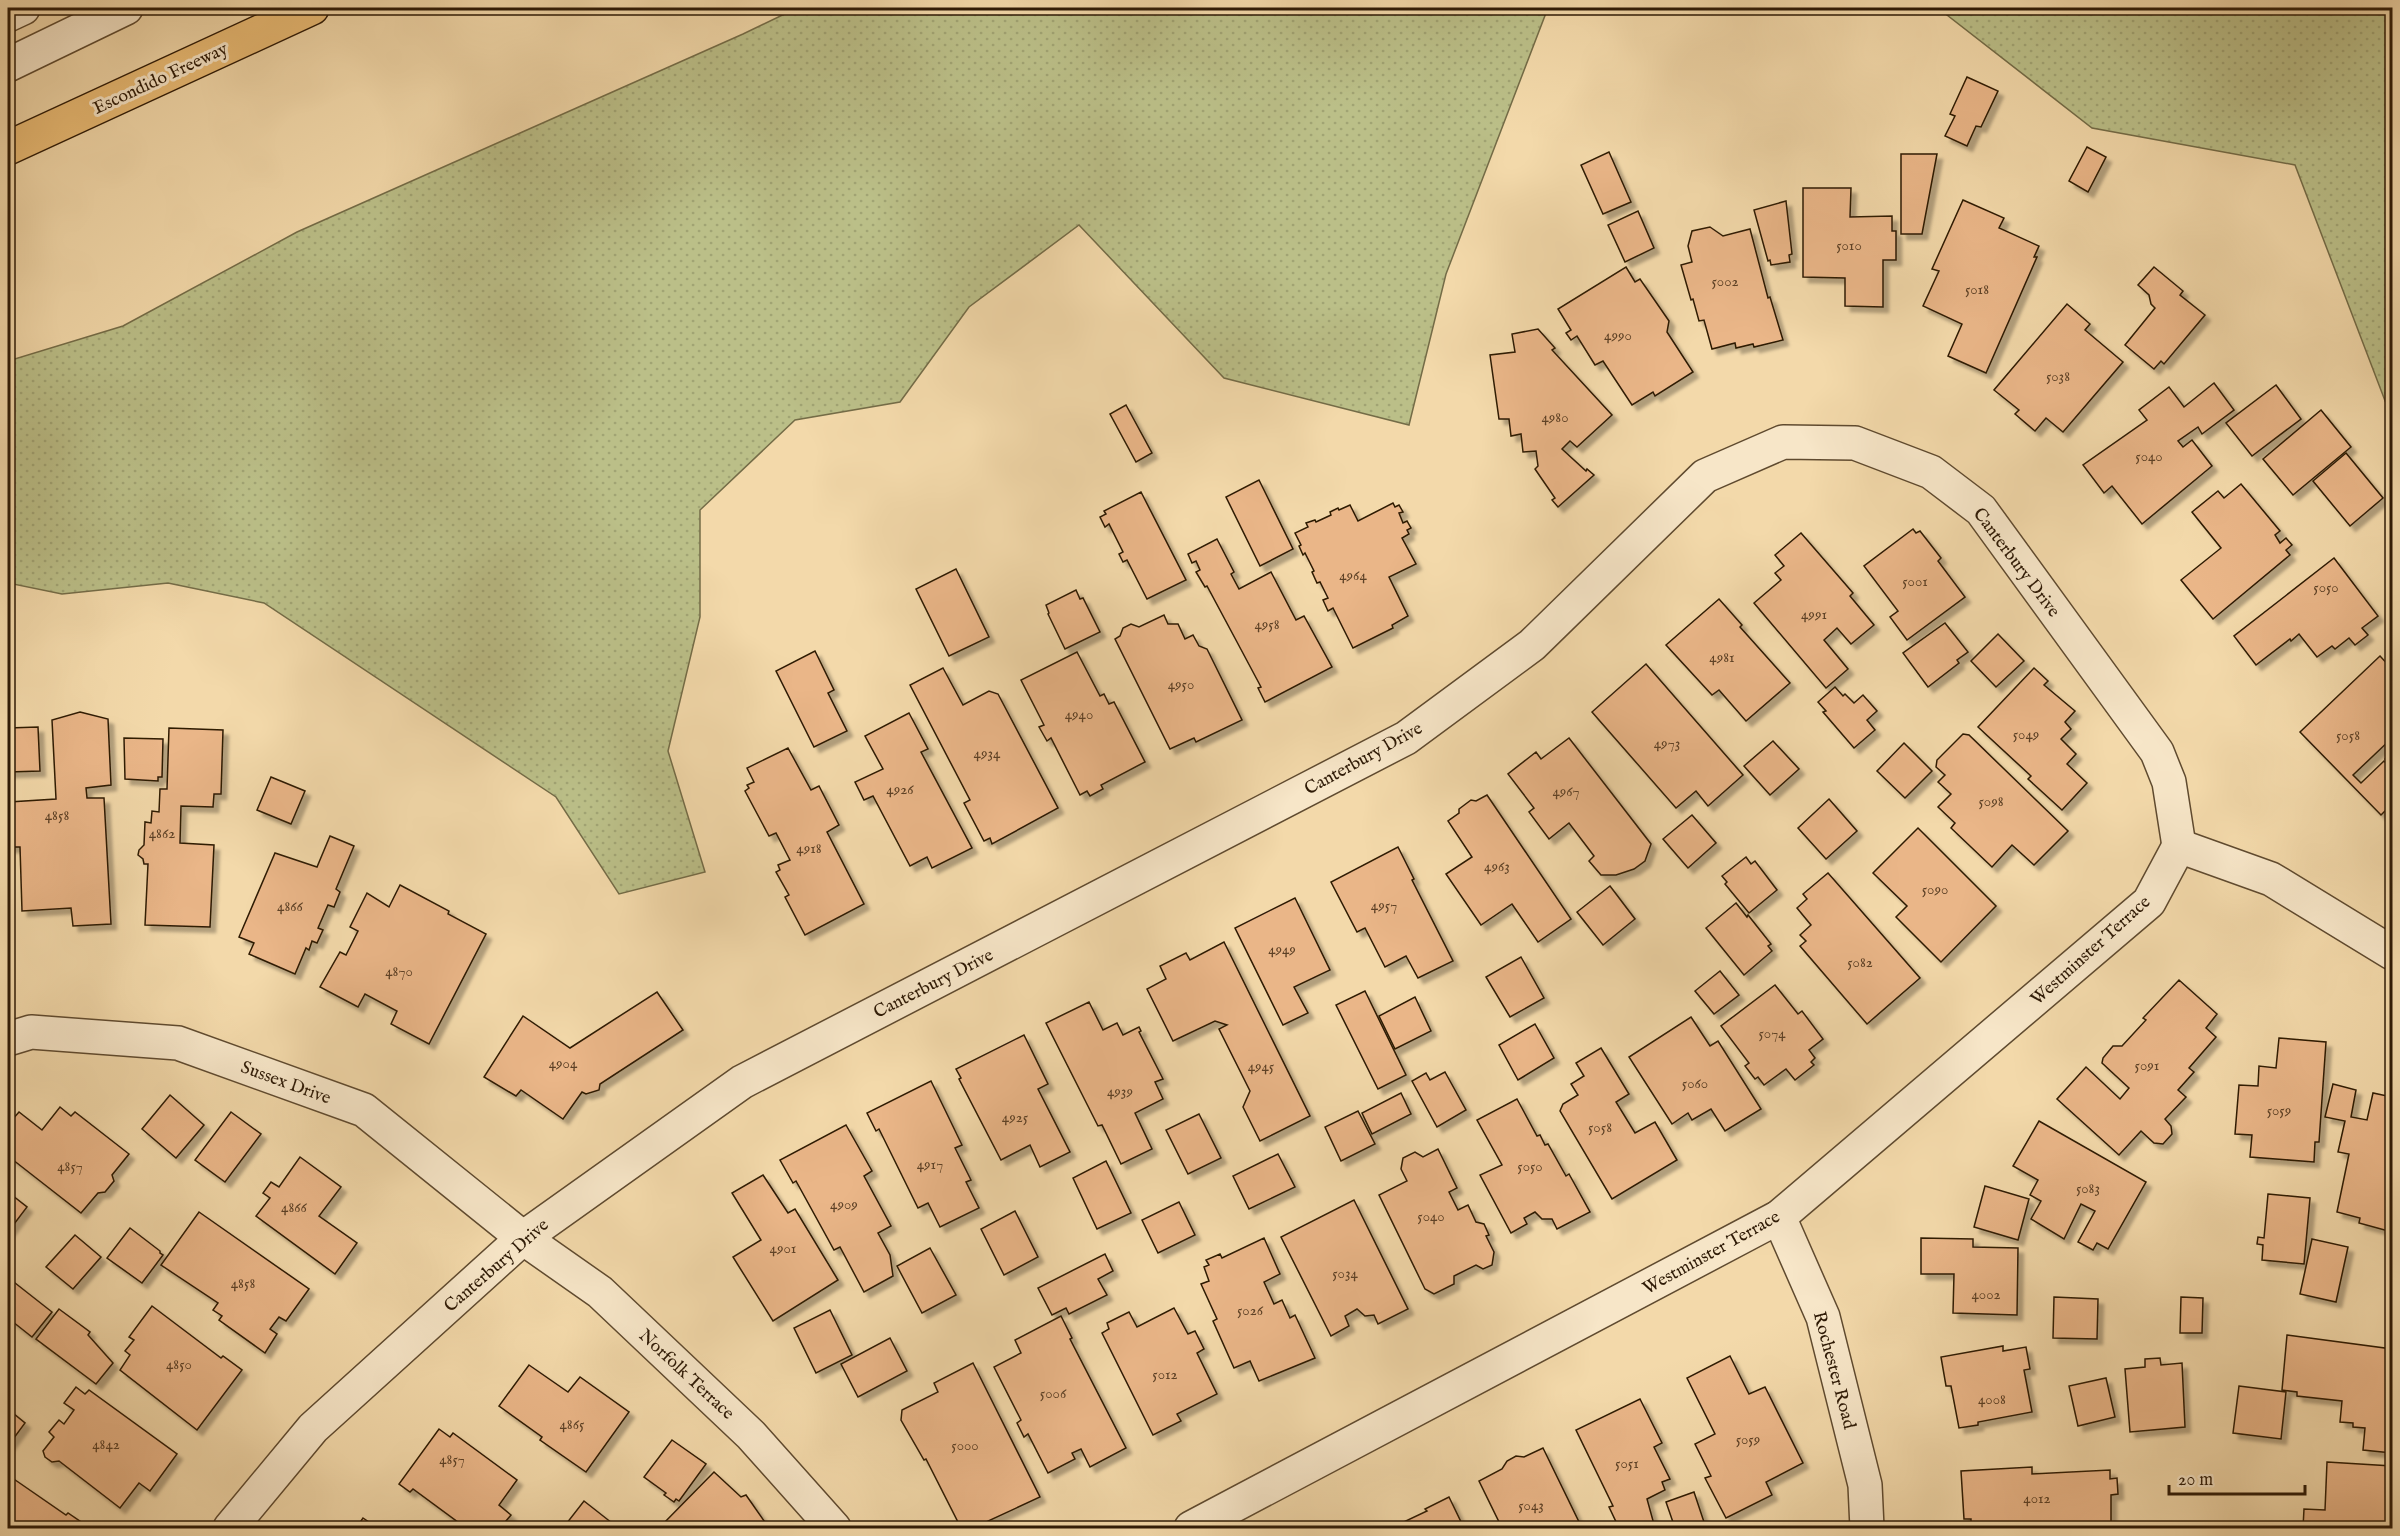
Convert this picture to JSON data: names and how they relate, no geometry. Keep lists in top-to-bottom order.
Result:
{
  "streets": {
    "highway": ["Escondido Freeway"],
    "street": [
      "Canterbury Drive",
      "Westminster Terrace",
      "Sussex Drive",
      "Rochester Road",
      "Norfolk Terrace"
    ]
  },
  "crossings": [
    ["Canterbury Drive", "Westminster Terrace"],
    ["Canterbury Drive", "Sussex Drive"],
    ["Canterbury Drive", "Norfolk Terrace"],
    ["Westminster Terrace", "Rochester Road"],
    ["Sussex Drive", "Norfolk Terrace"]
  ],
  "house_numbers": [
    "5010",
    "5002",
    "5018",
    "4990",
    "5038",
    "4980",
    "5040",
    "4964",
    "5001",
    "5050",
    "4991",
    "4958",
    "4981",
    "4950",
    "4940",
    "5049",
    "5058",
    "4973",
    "4934",
    "4926",
    "4967",
    "5098",
    "4858",
    "4862",
    "4918",
    "4963",
    "5090",
    "4957",
    "4866",
    "4949",
    "5082",
    "4870",
    "5074",
    "4904",
    "5091",
    "4945",
    "5060",
    "4939",
    "5059",
    "4925",
    "5058",
    "4917",
    "4857",
    "5050",
    "5083",
    "4909",
    "4866",
    "5040",
    "4901",
    "5034",
    "4858",
    "4002",
    "5026",
    "4850",
    "5012",
    "5006",
    "4008",
    "4865",
    "5059",
    "4842",
    "5000",
    "4857",
    "5051",
    "4012",
    "5043"
  ],
  "scale_bar": "20 m"
}
